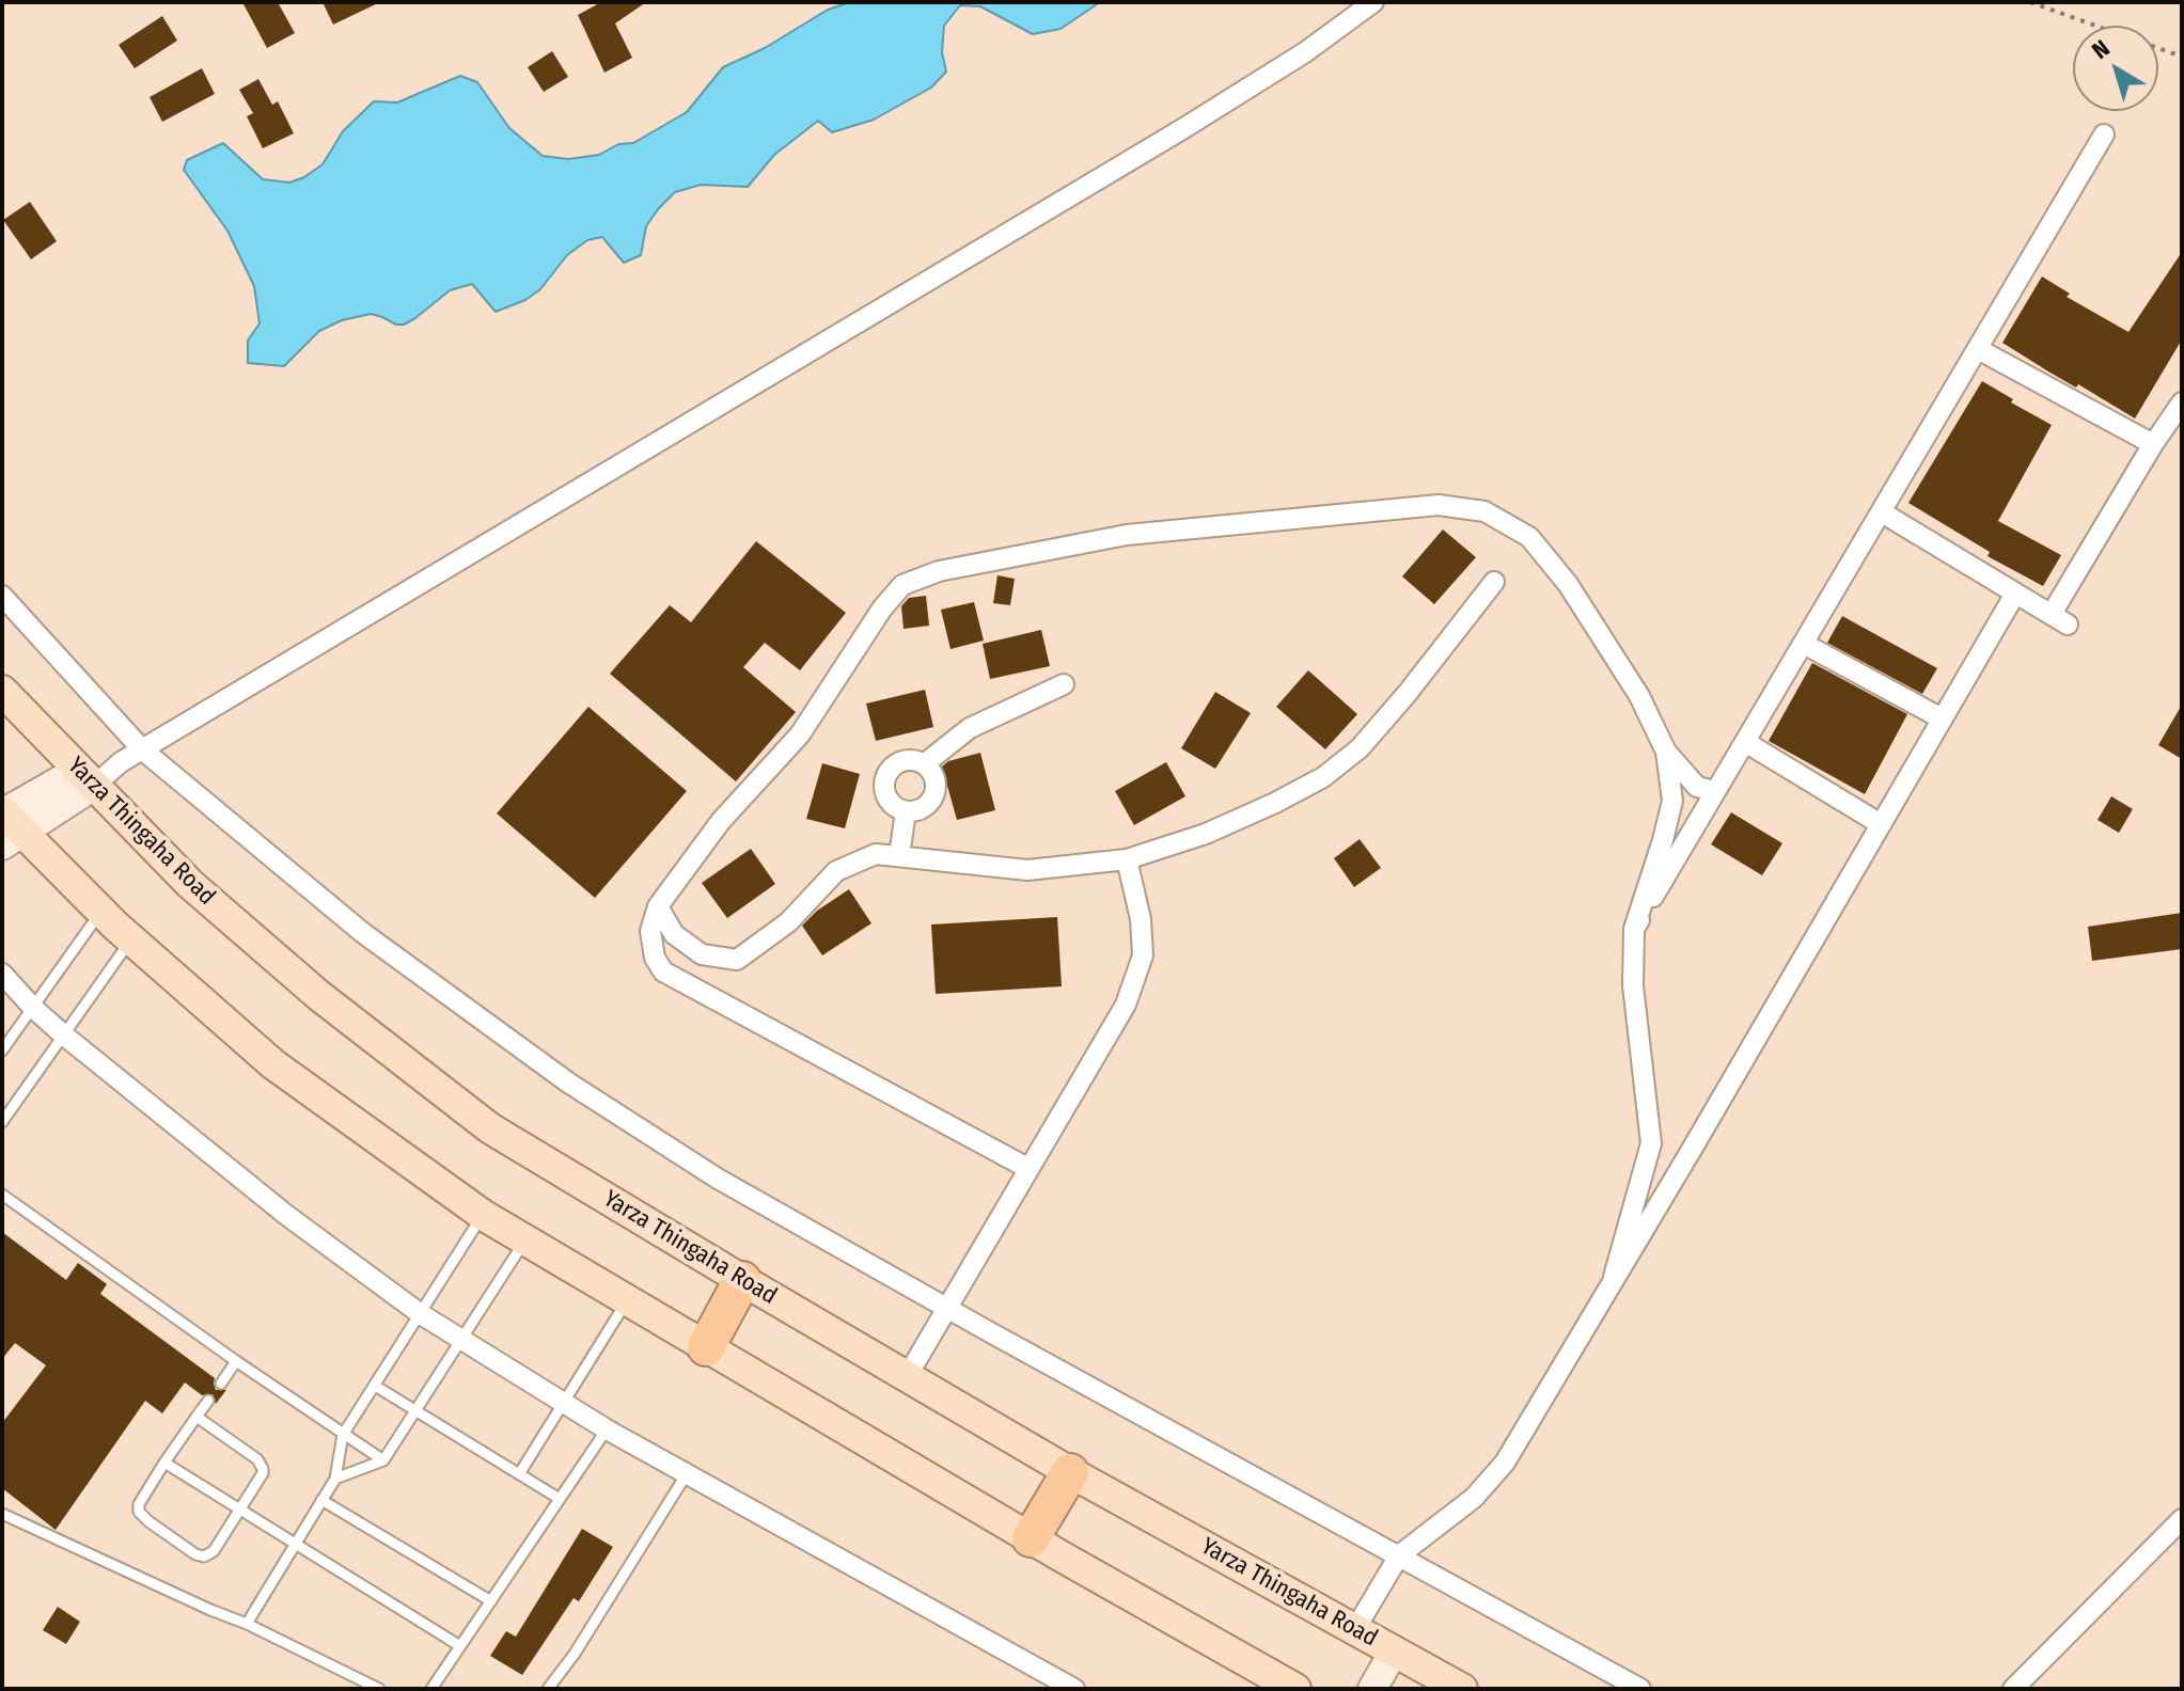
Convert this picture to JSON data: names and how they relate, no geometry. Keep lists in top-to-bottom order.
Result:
{
  "streets": {
    "main road": ["Yarza Thingaha Road"]
  },
  "north": "top left"
}
